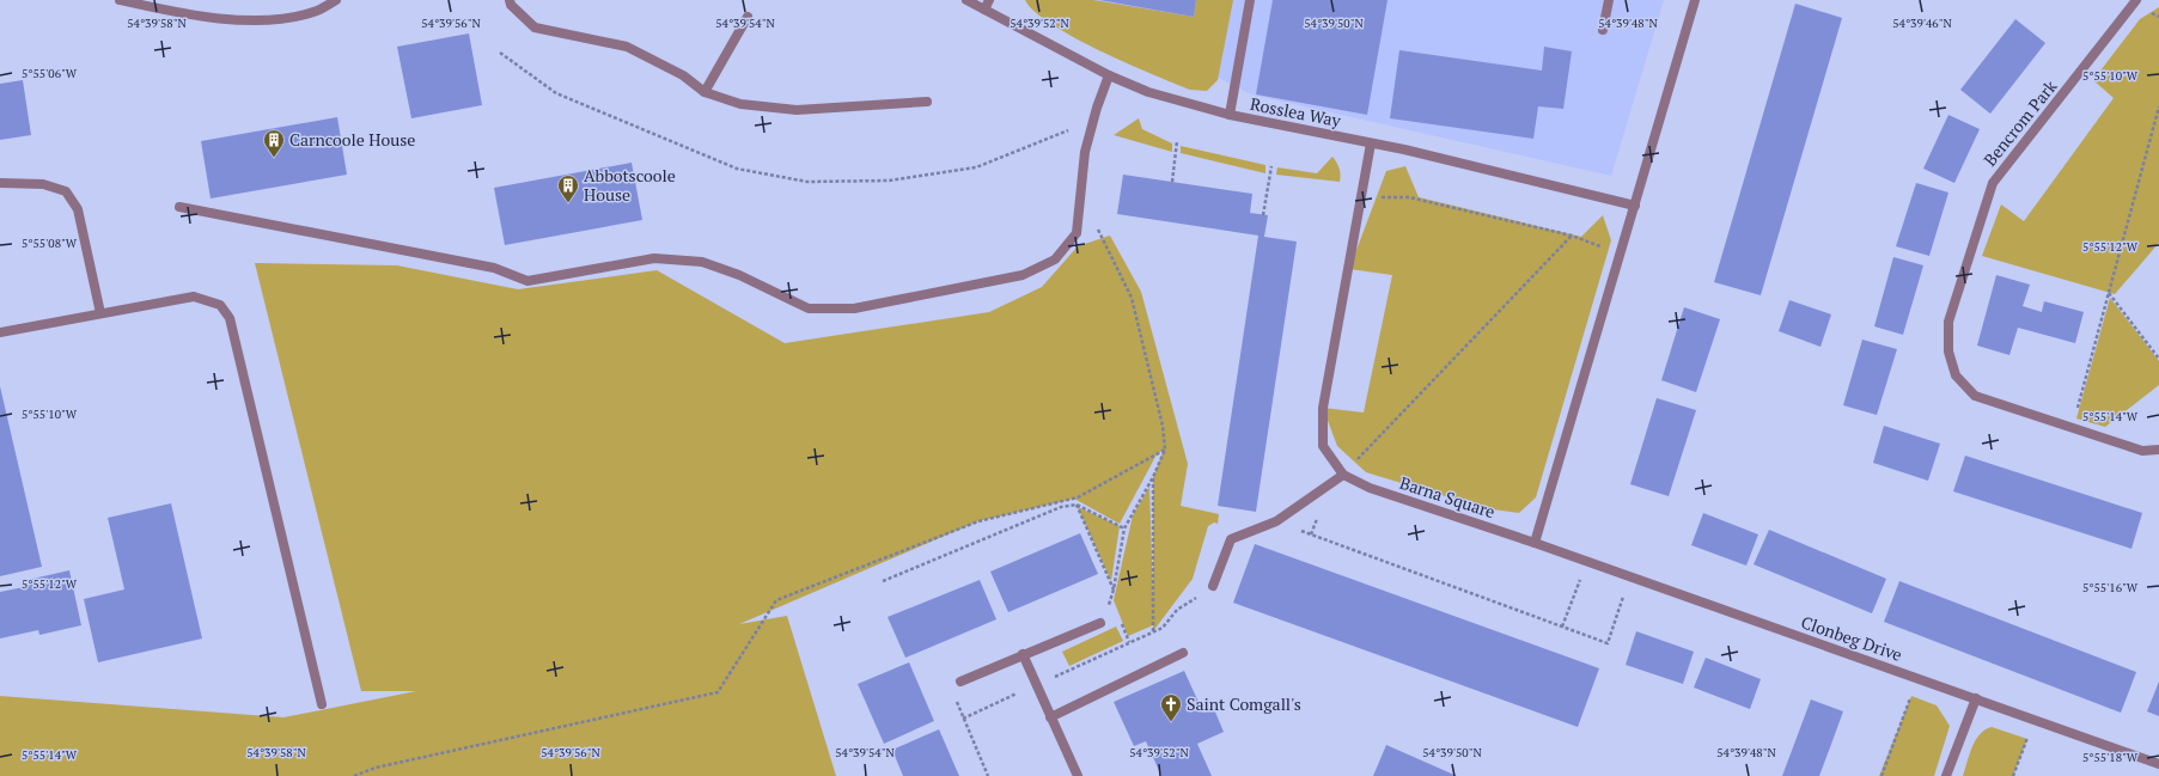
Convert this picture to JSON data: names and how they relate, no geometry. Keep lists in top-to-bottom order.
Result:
{
  "streets": {
    "street": [
      "Rosslea Way",
      "Bencrom Park",
      "Barna Square",
      "Clonbeg Drive"
    ]
  },
  "crossings": [
    ["Rosslea Way", "Barna Square"],
    ["Barna Square", "Clonbeg Drive"]
  ],
  "places": {
    "building": ["Carncoole House", "Abbotscoole House"],
    "church": ["Saint Comgall's"]
  },
  "coordinates": [
    "54°39'58\"N",
    "54°39'56\"N",
    "54°39'54\"N",
    "54°39'52\"N",
    "54°39'50\"N",
    "54°39'48\"N",
    "54°39'46\"N",
    "5°55'06\"W",
    "5°55'10\"W",
    "5°55'08\"W",
    "5°55'12\"W",
    "5°55'14\"W",
    "5°55'16\"W",
    "5°55'18\"W"
  ]
}
